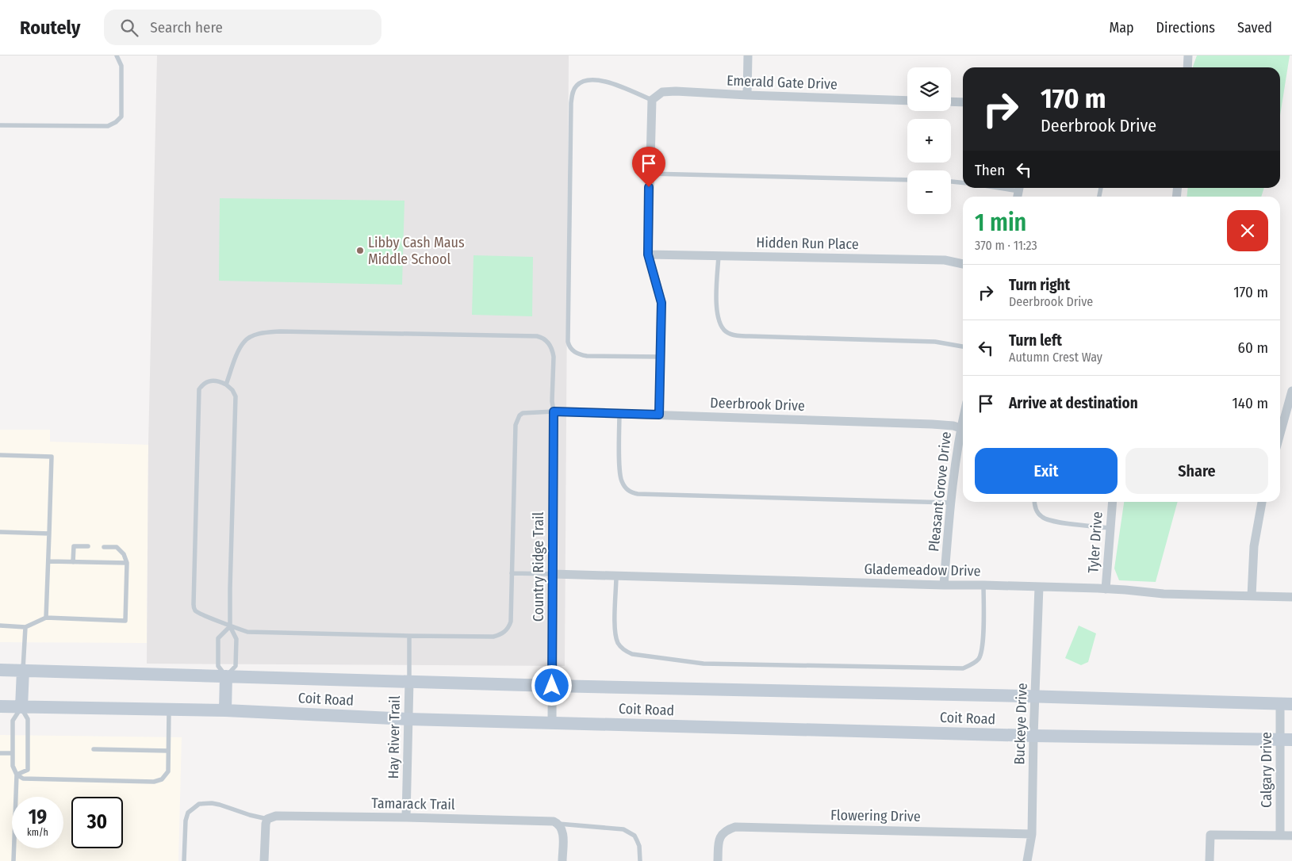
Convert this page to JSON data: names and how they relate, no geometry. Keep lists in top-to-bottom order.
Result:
{
  "streets": {
    "main road": ["Coit Road"],
    "street": [
      "Emerald Gate Drive",
      "Hidden Run Place",
      "Deerbrook Drive",
      "Pleasant Grove Drive",
      "Tyler Drive",
      "Country Ridge Trail",
      "Glademeadow Drive",
      "Buckeye Drive",
      "Hay River Trail",
      "Calgary Drive",
      "Tamarack Trail",
      "Flowering Drive"
    ]
  },
  "crossings": [
    ["Deerbrook Drive", "Pleasant Grove Drive"],
    ["Deerbrook Drive", "Country Ridge Trail"],
    ["Pleasant Grove Drive", "Glademeadow Drive"],
    ["Tyler Drive", "Glademeadow Drive"],
    ["Country Ridge Trail", "Glademeadow Drive"],
    ["Country Ridge Trail", "Coit Road"],
    ["Glademeadow Drive", "Buckeye Drive"],
    ["Coit Road", "Buckeye Drive"],
    ["Coit Road", "Hay River Trail"],
    ["Coit Road", "Calgary Drive"],
    ["Buckeye Drive", "Flowering Drive"],
    ["Hay River Trail", "Tamarack Trail"]
  ],
  "places": ["Libby Cash Maus Middle School"],
  "page": {
    "header": "Routely",
    "search": "Search here",
    "nav": ["Map", "Directions", "Saved"],
    "map_buttons": ["+", "−"],
    "turn": ["170 m", "Deerbrook Drive"],
    "then": "Then",
    "heading": ["1 min", "370 m · 11:23"],
    "list": [
      {
        "name": "Turn right",
        "note": "Deerbrook Drive",
        "value": "170 m"
      },
      {
        "name": "Turn left",
        "note": "Autumn Crest Way",
        "value": "60 m"
      },
      {
        "name": "Arrive at destination",
        "value": "140 m"
      }
    ],
    "buttons": ["Exit", "Share"],
    "speed": "19 km/h",
    "limit": "30"
  }
}
